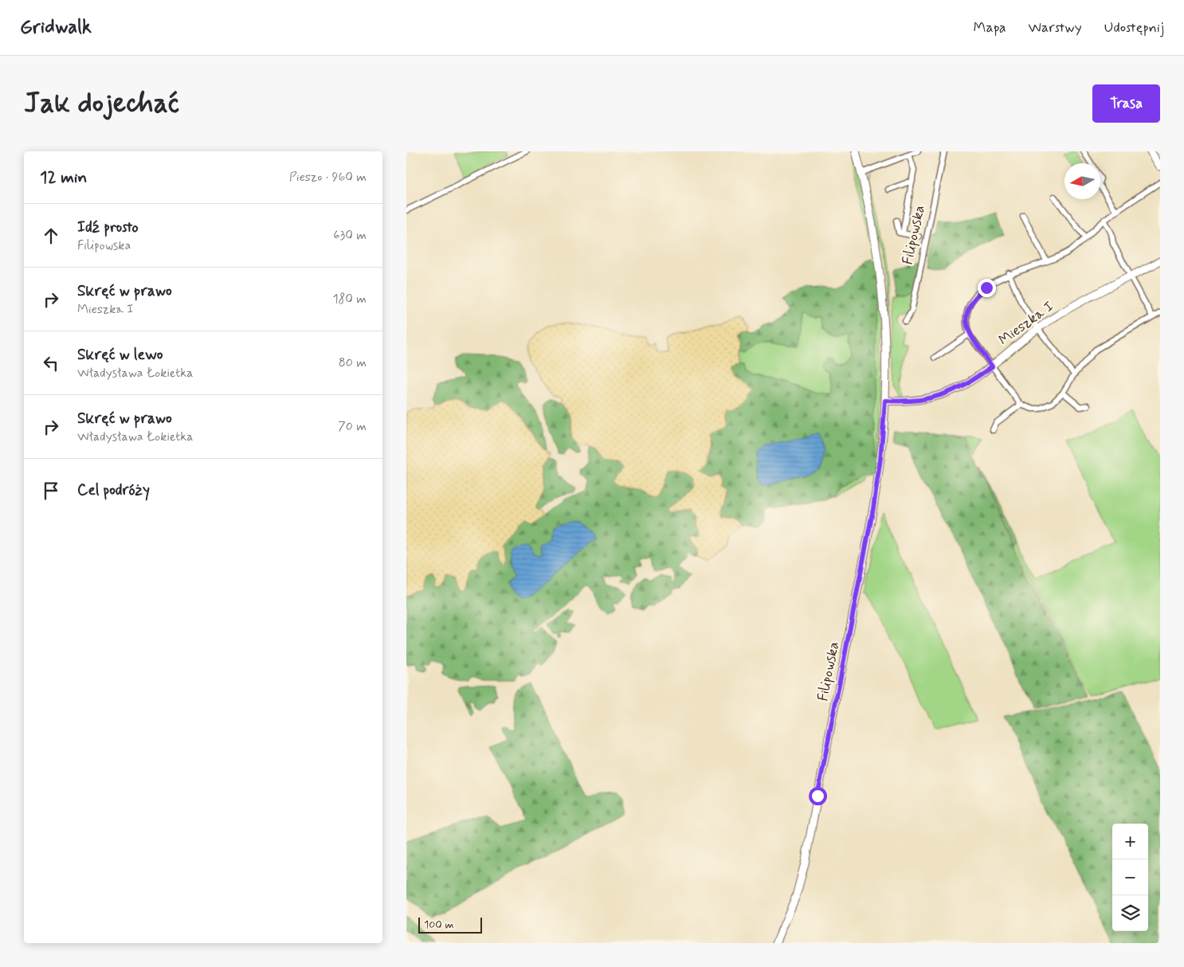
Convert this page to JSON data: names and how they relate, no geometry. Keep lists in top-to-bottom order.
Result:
{
  "streets": {
    "main road": ["Filipowska", "Mieszka I"]
  },
  "crossings": [
    ["Filipowska", "Mieszka I"]
  ],
  "scale_bar": "100 m",
  "north": "left",
  "page": {
    "header": "Gridwalk",
    "nav": ["Mapa", "Warstwy", "Udostępnij"],
    "buttons": "Trasa",
    "title": "Jak dojechać",
    "heading": ["12 min", "Pieszo · 960 m"],
    "list": [
      ["Idź prosto", "Filipowska", "630 m"],
      ["Skręć w prawo", "Mieszka I", "180 m"],
      ["Skręć w lewo", "Władysława Łokietka", "80 m"],
      ["Skręć w prawo", "Władysława Łokietka", "70 m"],
      "Cel podróży"
    ],
    "map_buttons": ["+", "−"],
    "scale": "100 m"
  }
}
